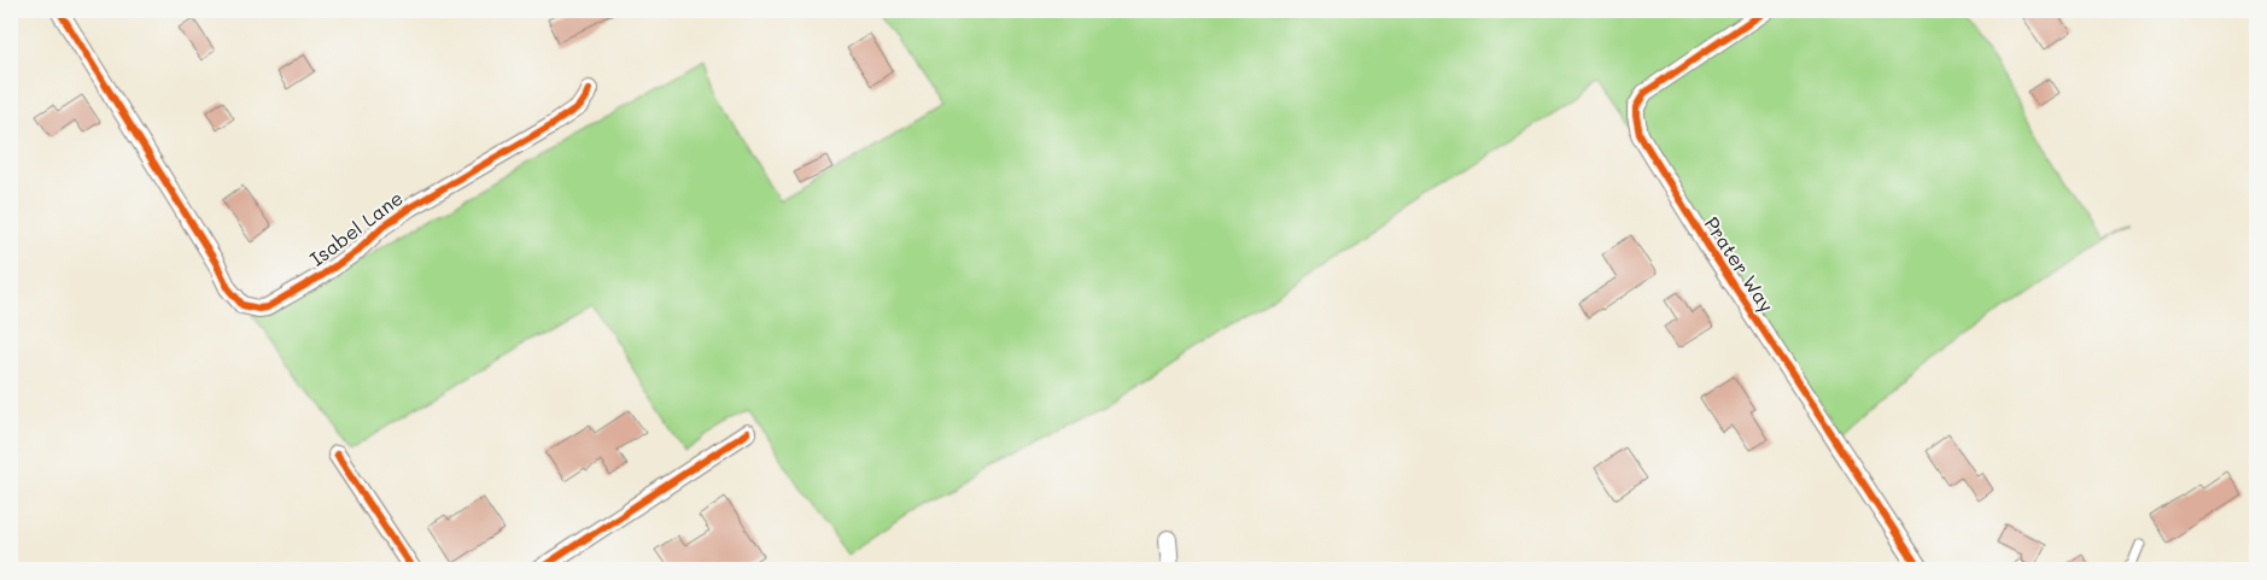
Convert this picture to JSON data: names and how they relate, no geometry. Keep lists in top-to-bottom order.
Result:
{
  "streets": {
    "street": ["Isabel Lane", "Prater Way"]
  }
}
